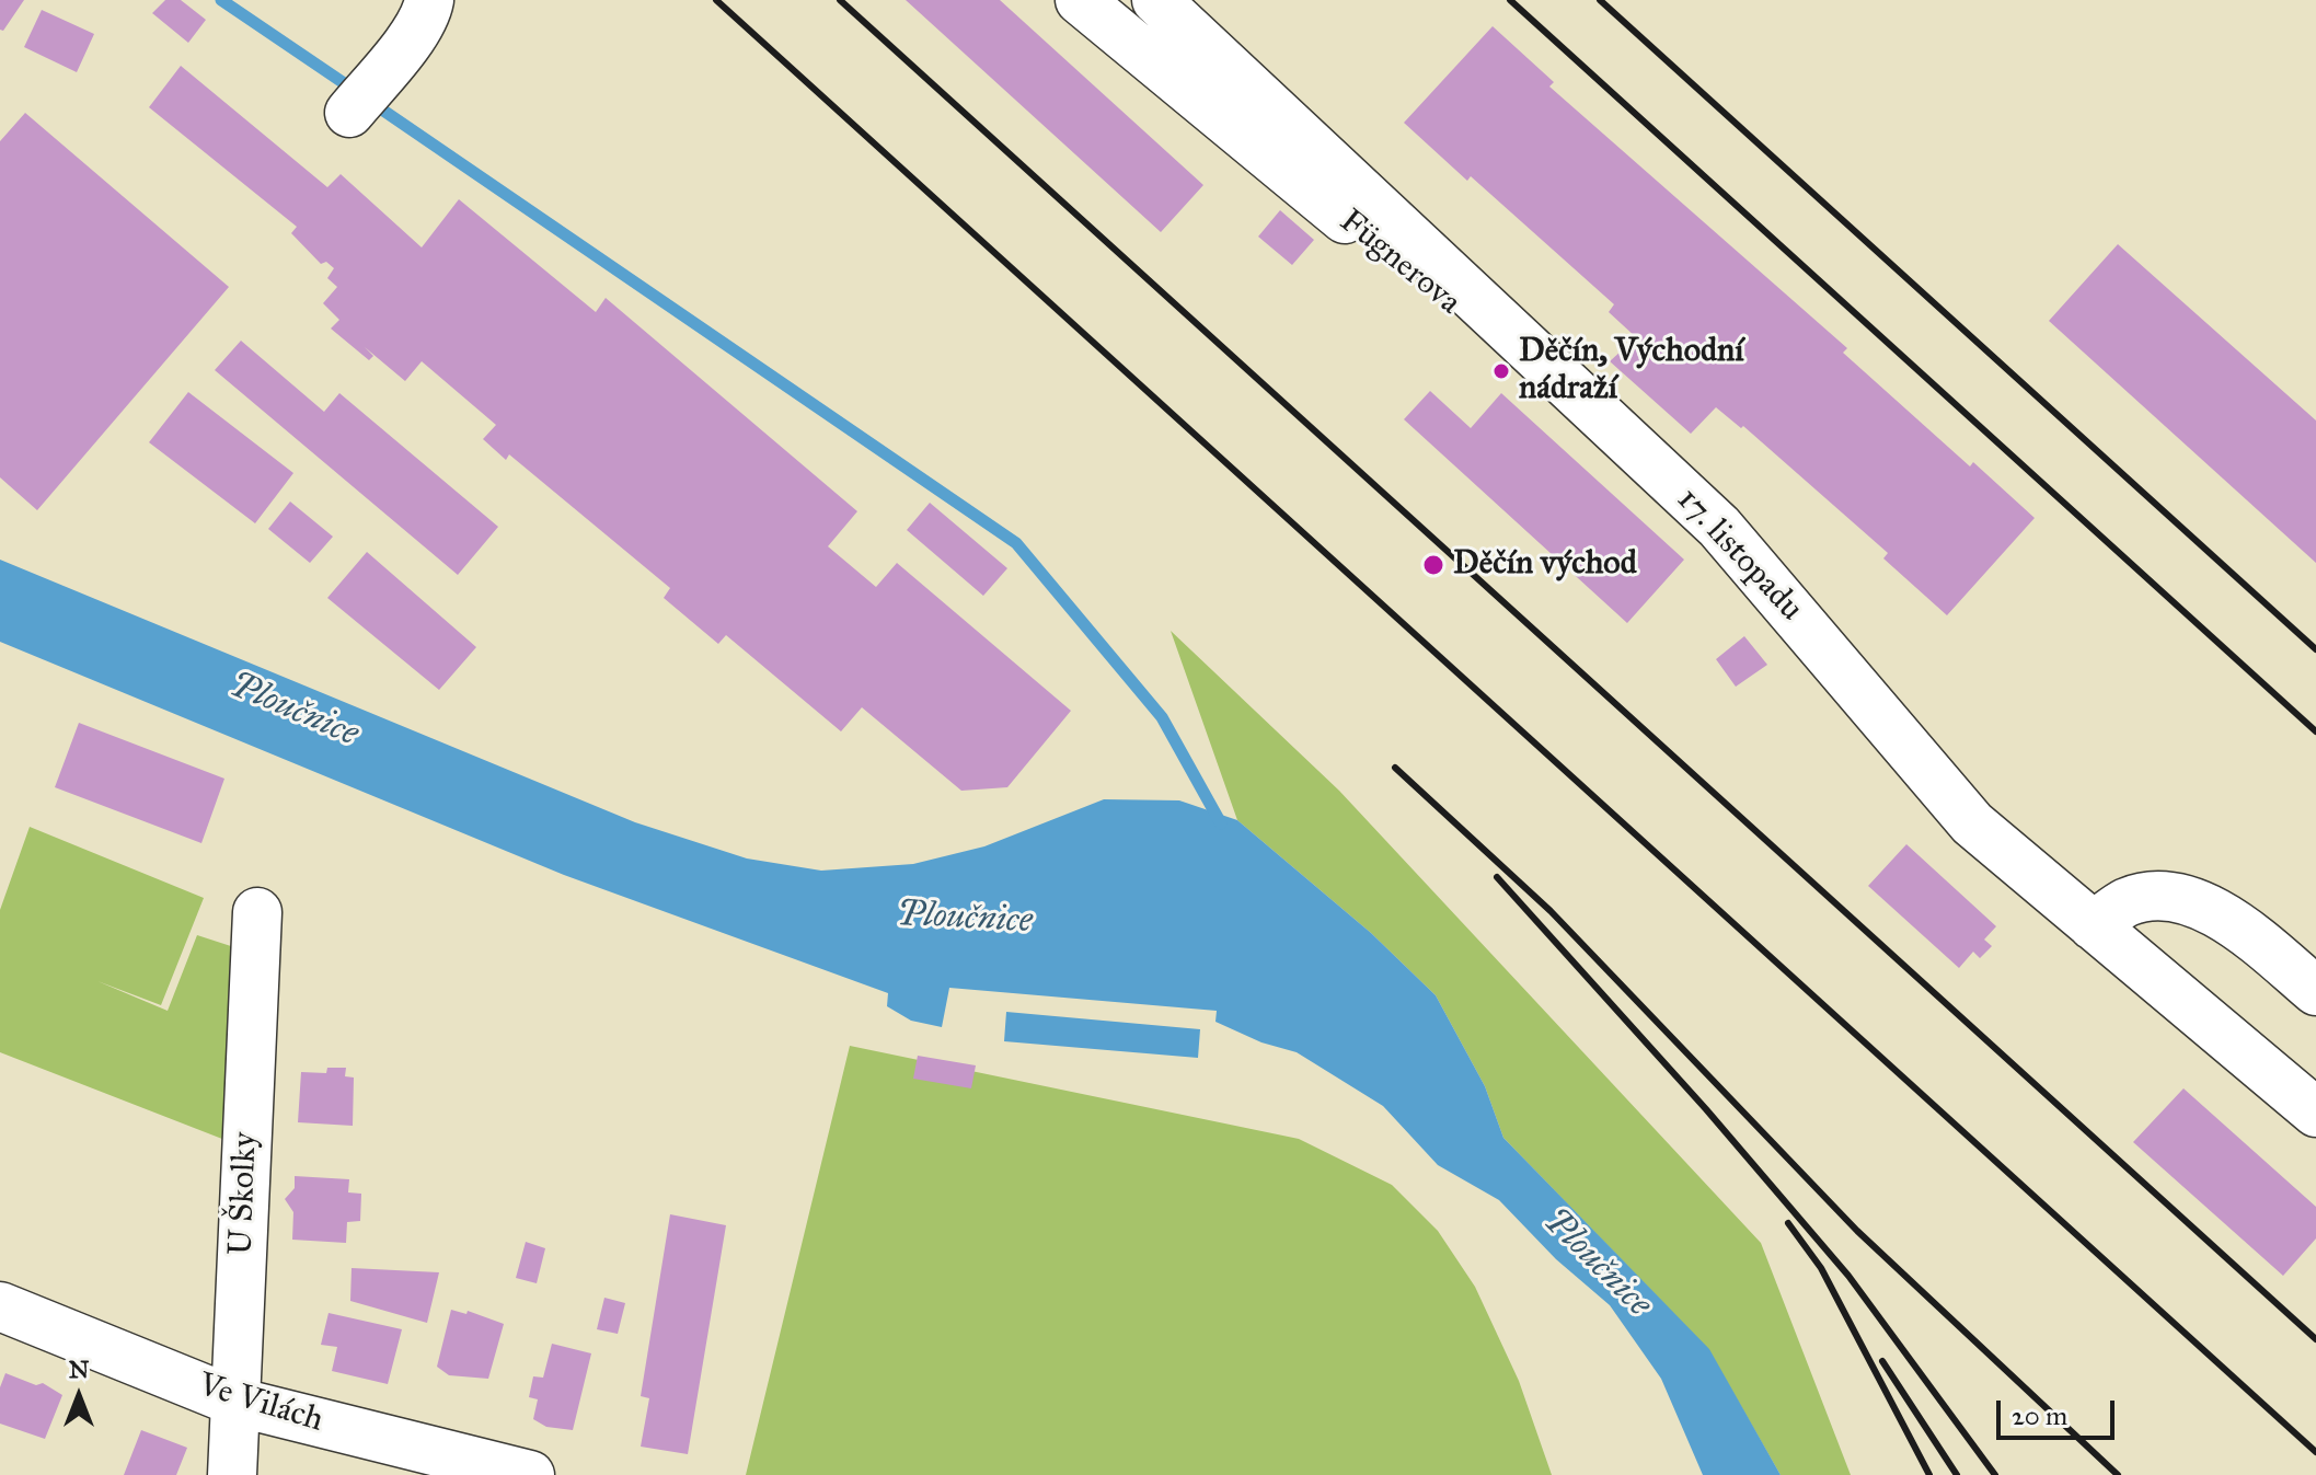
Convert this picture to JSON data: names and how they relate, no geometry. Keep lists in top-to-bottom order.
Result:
{
  "streets": {
    "street": [
      "Fügnerova",
      "17. listopadu",
      "U Školky",
      "Ve Vilách"
    ]
  },
  "crossings": [
    ["Fügnerova", "17. listopadu"],
    ["U Školky", "Ve Vilách"]
  ],
  "water": ["Ploučnice"],
  "places": ["Děčín, Východní nádraží", "Děčín východ"],
  "scale_bar": "20 m",
  "north": "top"
}
